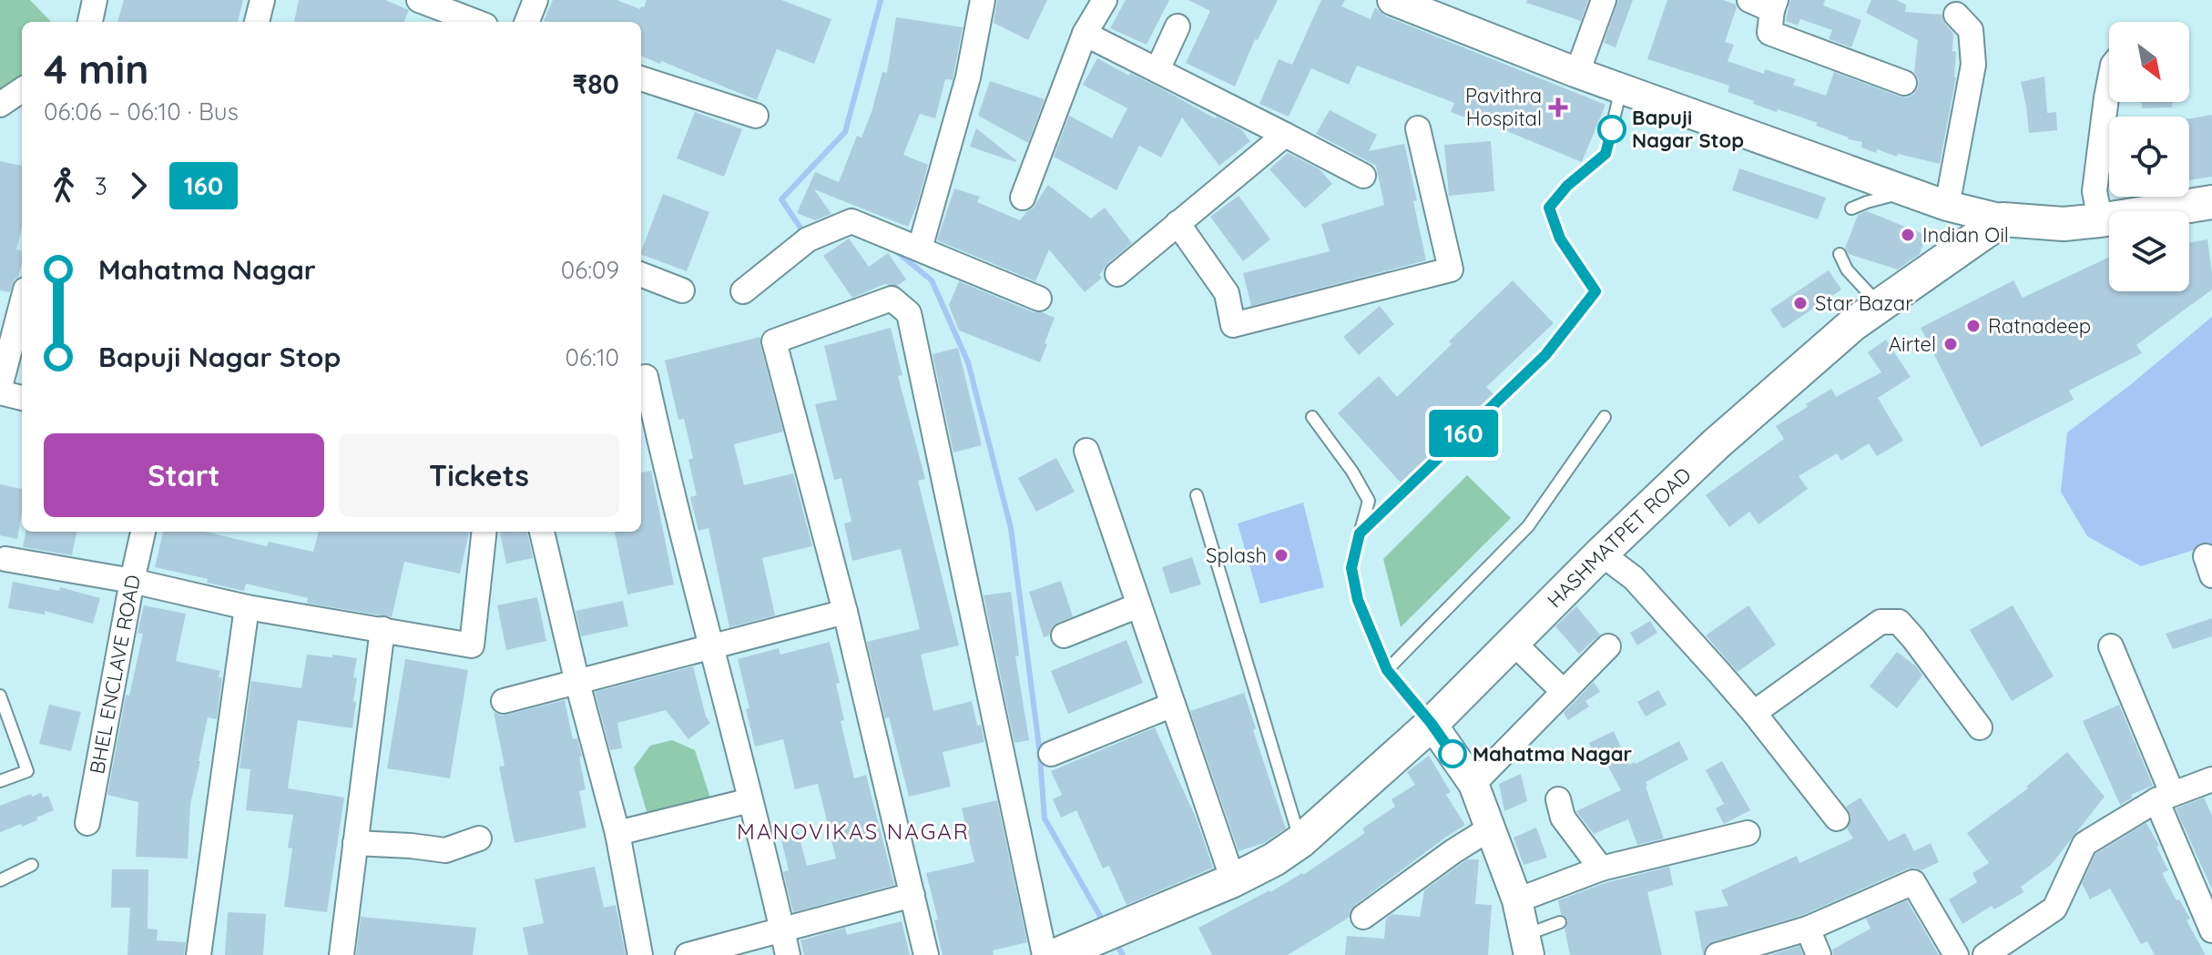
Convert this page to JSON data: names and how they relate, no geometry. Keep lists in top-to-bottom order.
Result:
{
  "streets": {
    "main road": ["HASHMATPET ROAD"],
    "street": ["BHEL ENCLAVE ROAD"]
  },
  "districts": ["MANOVIKAS NAGAR"],
  "places": {
    "health": ["Pavithra Hospital"],
    "other": [
      "Bapuji Nagar Stop",
      "Indian Oil",
      "Star Bazar",
      "Ratnadeep",
      "Airtel",
      "Splash",
      "Mahatma Nagar"
    ]
  },
  "lines": ["bus line 160"],
  "north": "bottom right",
  "page": {
    "on_map": "160",
    "heading": ["4 min", "06:06 – 06:10 · Bus", "₹80"],
    "legs": ["3", "160"],
    "list": [
      {
        "name": "Mahatma Nagar",
        "value": "06:09"
      },
      {
        "name": "Bapuji Nagar Stop",
        "value": "06:10"
      }
    ],
    "buttons": ["Start", "Tickets"]
  }
}
